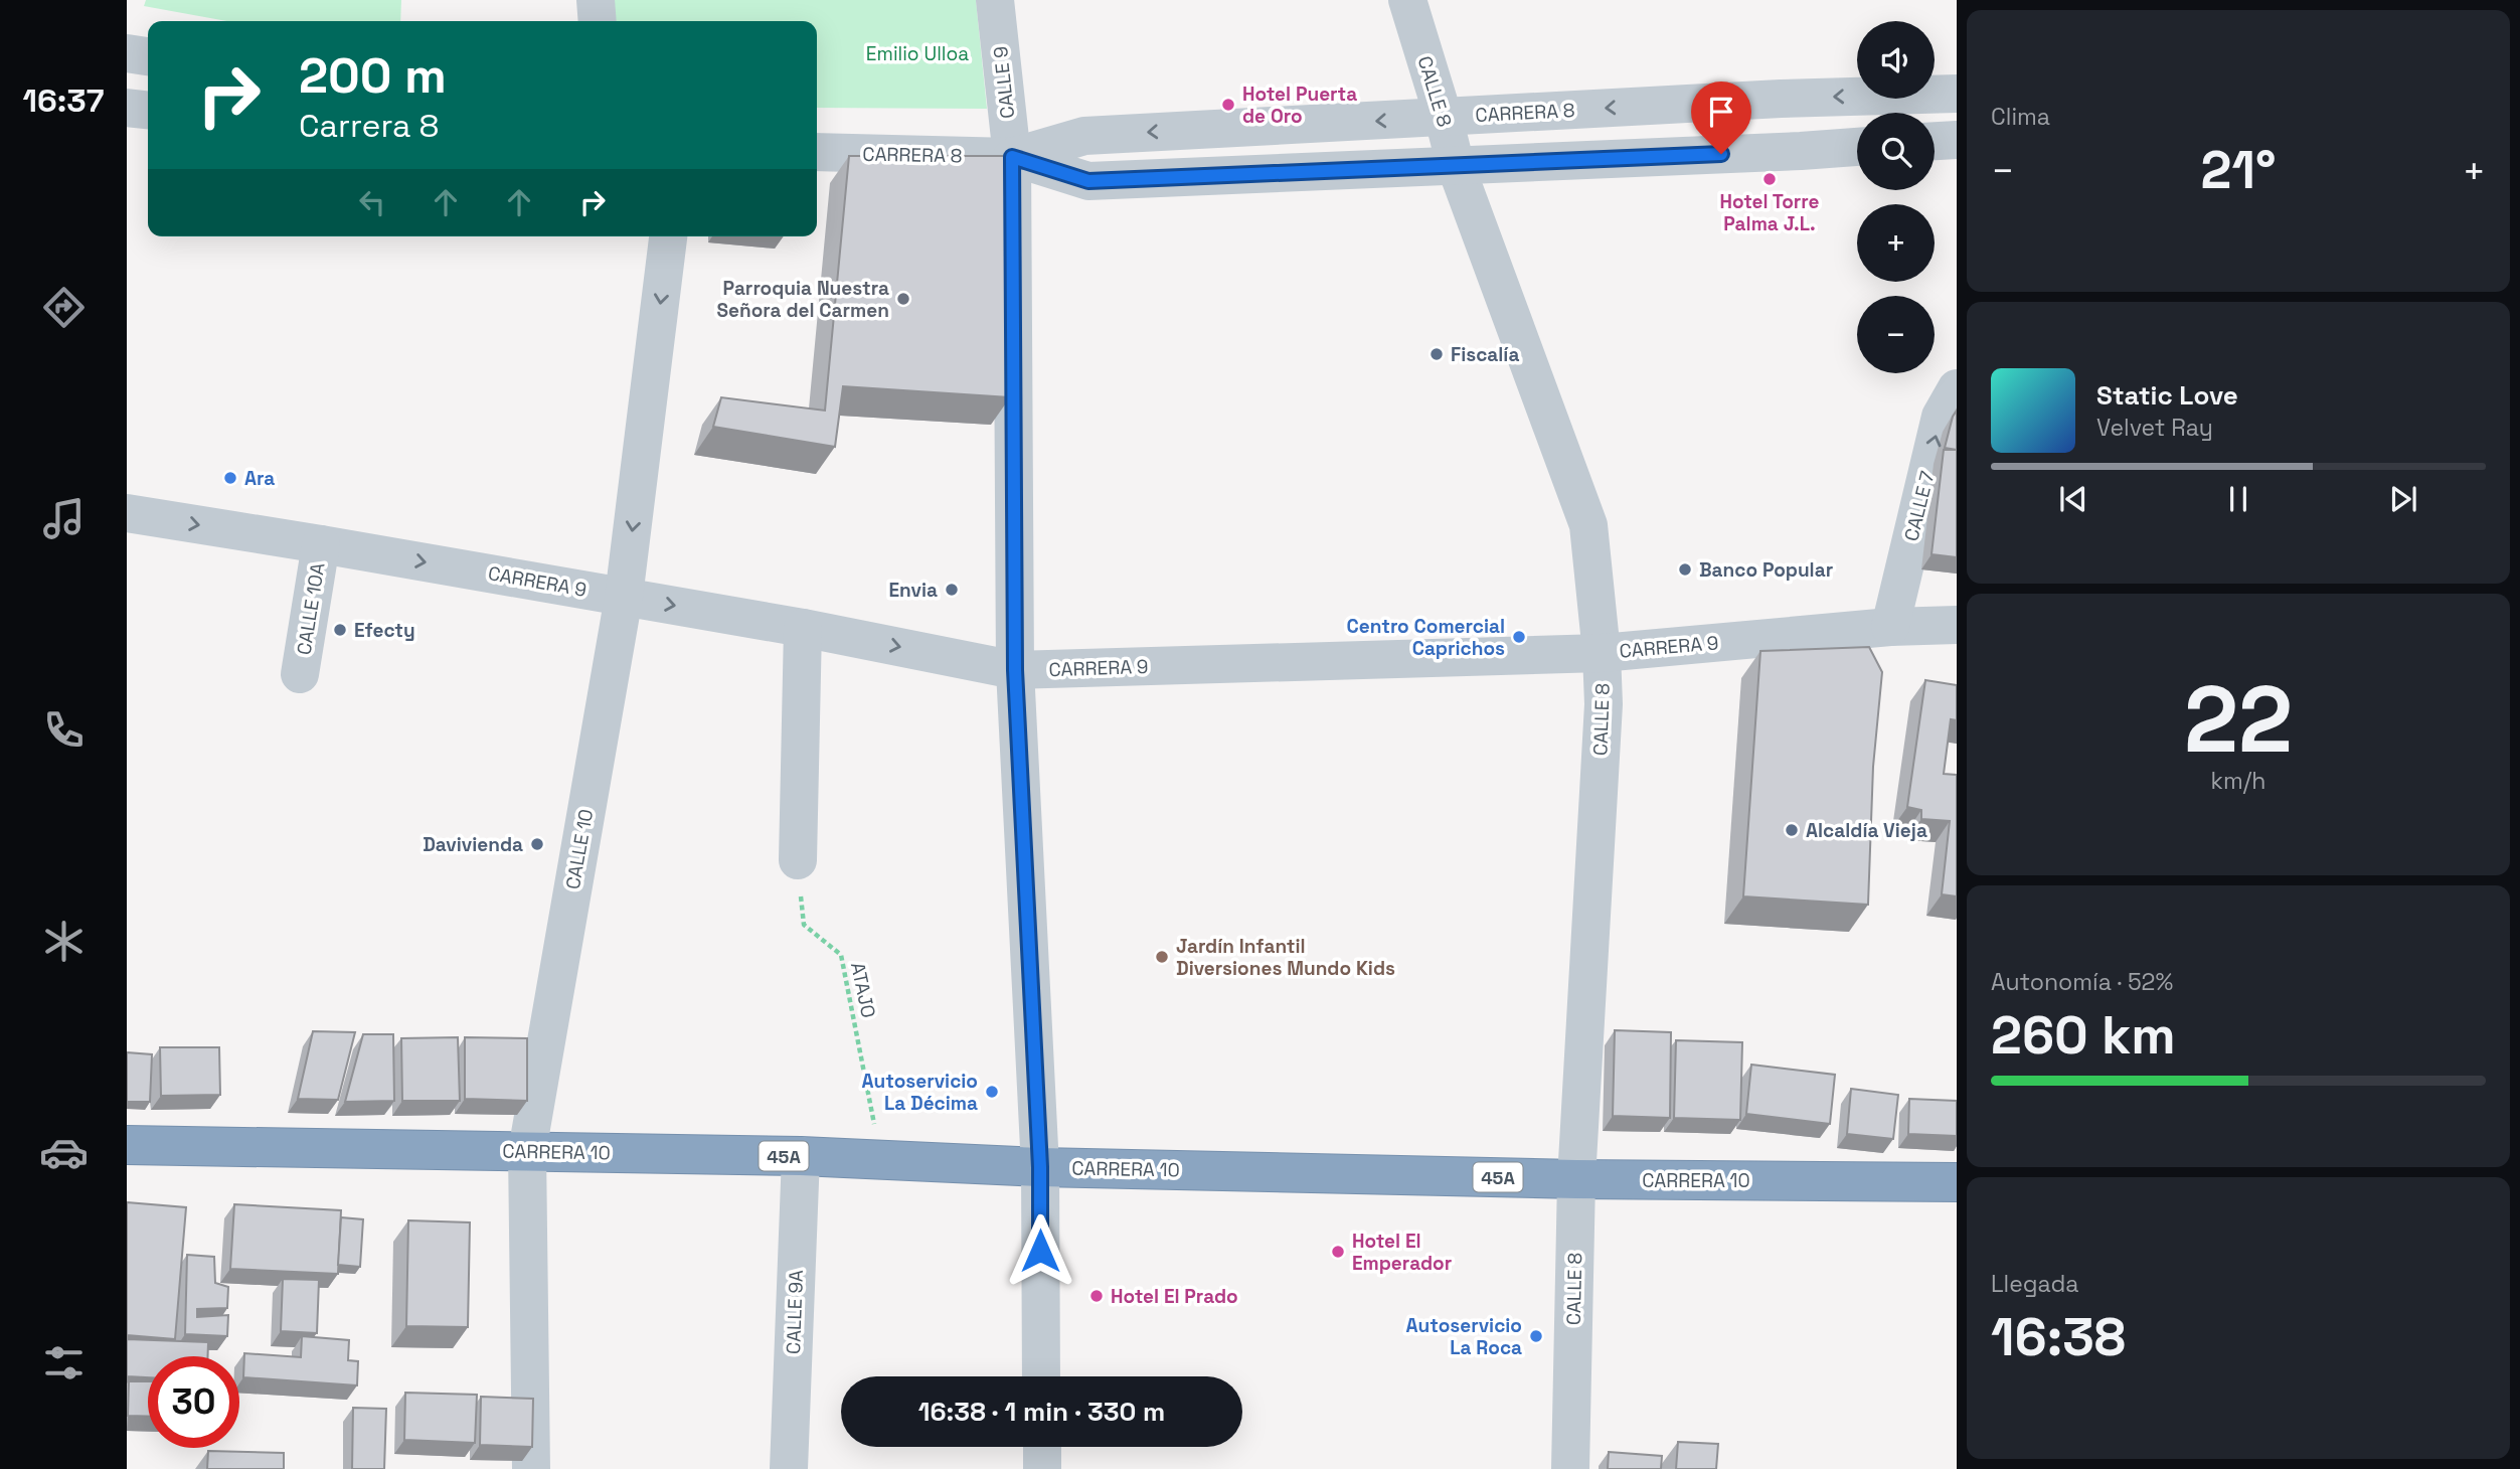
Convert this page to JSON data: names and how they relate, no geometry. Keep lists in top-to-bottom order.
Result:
{
  "streets": {
    "highway": ["CARRERA 10", "45A"],
    "street": [
      "CALLE 9",
      "CALLE 8",
      "CARRERA 8",
      "CALLE 7",
      "CARRERA 9",
      "CALLE 10A",
      "CALLE 10",
      "CALLE 9A"
    ],
    "path": ["ATAJO"]
  },
  "crossings": [
    ["CALLE 9", "CARRERA 8"],
    ["CALLE 9", "CARRERA 9"],
    ["CALLE 9", "CARRERA 10"],
    ["CALLE 8", "CARRERA 8"],
    ["CALLE 8", "CARRERA 9"],
    ["CALLE 8", "CARRERA 10"],
    ["CALLE 7", "CARRERA 9"],
    ["CARRERA 9", "CALLE 10A"],
    ["CARRERA 9", "CALLE 10"],
    ["CALLE 10", "CARRERA 10"],
    ["CARRERA 10", "CALLE 9A"]
  ],
  "one_way": ["CALLE 7", "CARRERA 9"],
  "parks": ["Emilio Ulloa"],
  "places": [
    "Hotel Puerta de Oro",
    "Hotel Torre Palma J.L.",
    "Parroquia Nuestra Señora del Carmen",
    "Fiscalía",
    "Ara",
    "Banco Popular",
    "Envia",
    "Efecty",
    "Centro Comercial Caprichos",
    "Alcaldía Vieja",
    "Davivienda",
    "Jardín Infantil Diversiones Mundo Kids",
    "Autoservicio La Décima",
    "Hotel El Emperador",
    "Hotel El Prado",
    "Autoservicio La Roca"
  ],
  "page": {
    "tabs": "16:37",
    "tile": [
      "Clima",
      ["22", "km/h"],
      ["Autonomía · 52%", "260 km"],
      ["Llegada", "16:38"]
    ],
    "map_buttons": ["+", "−"],
    "turn": ["200 m", "Carrera 8"],
    "heat": ["−", "21°", "+"],
    "song": ["Static Love", "Velvet Ray"],
    "limit": "30",
    "trip": "16:38 · 1 min · 330 m"
  }
}
